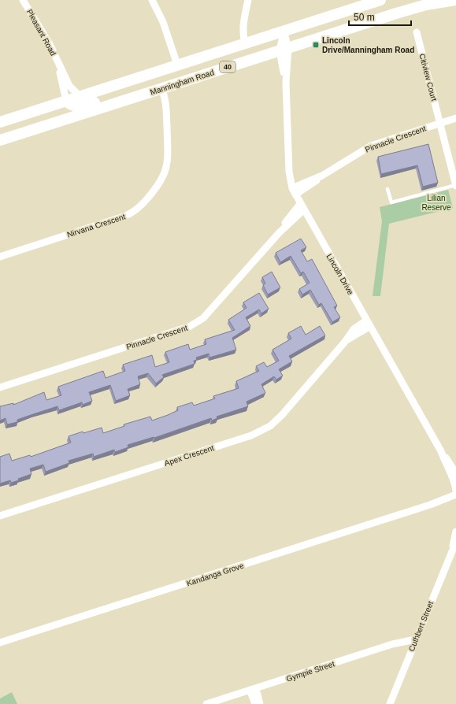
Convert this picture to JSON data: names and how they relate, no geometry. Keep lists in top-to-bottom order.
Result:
{
  "streets": {
    "main road": ["40", "Manningham Road"],
    "street": [
      "Pleasant Road",
      "Citiview Court",
      "Pinnacle Crescent",
      "Nirvana Crescent",
      "Lincoln Drive",
      "Apex Crescent",
      "Kandanga Grove",
      "Cuthbert Street",
      "Gympie Street"
    ]
  },
  "crossings": [
    ["Pleasant Road", "40"],
    ["40", "Lincoln Drive"],
    ["Citiview Court", "Pinnacle Crescent"],
    ["Manningham Road", "Nirvana Crescent"],
    ["Manningham Road", "Lincoln Drive"],
    ["Pinnacle Crescent", "Lincoln Drive"],
    ["Lincoln Drive", "Apex Crescent"],
    ["Cuthbert Street", "Gympie Street"]
  ],
  "parks": ["Lilian Reserve"],
  "places": {
    "transit": ["Lincoln Drive/Manningham Road"]
  },
  "scale_bar": "50 m"
}
